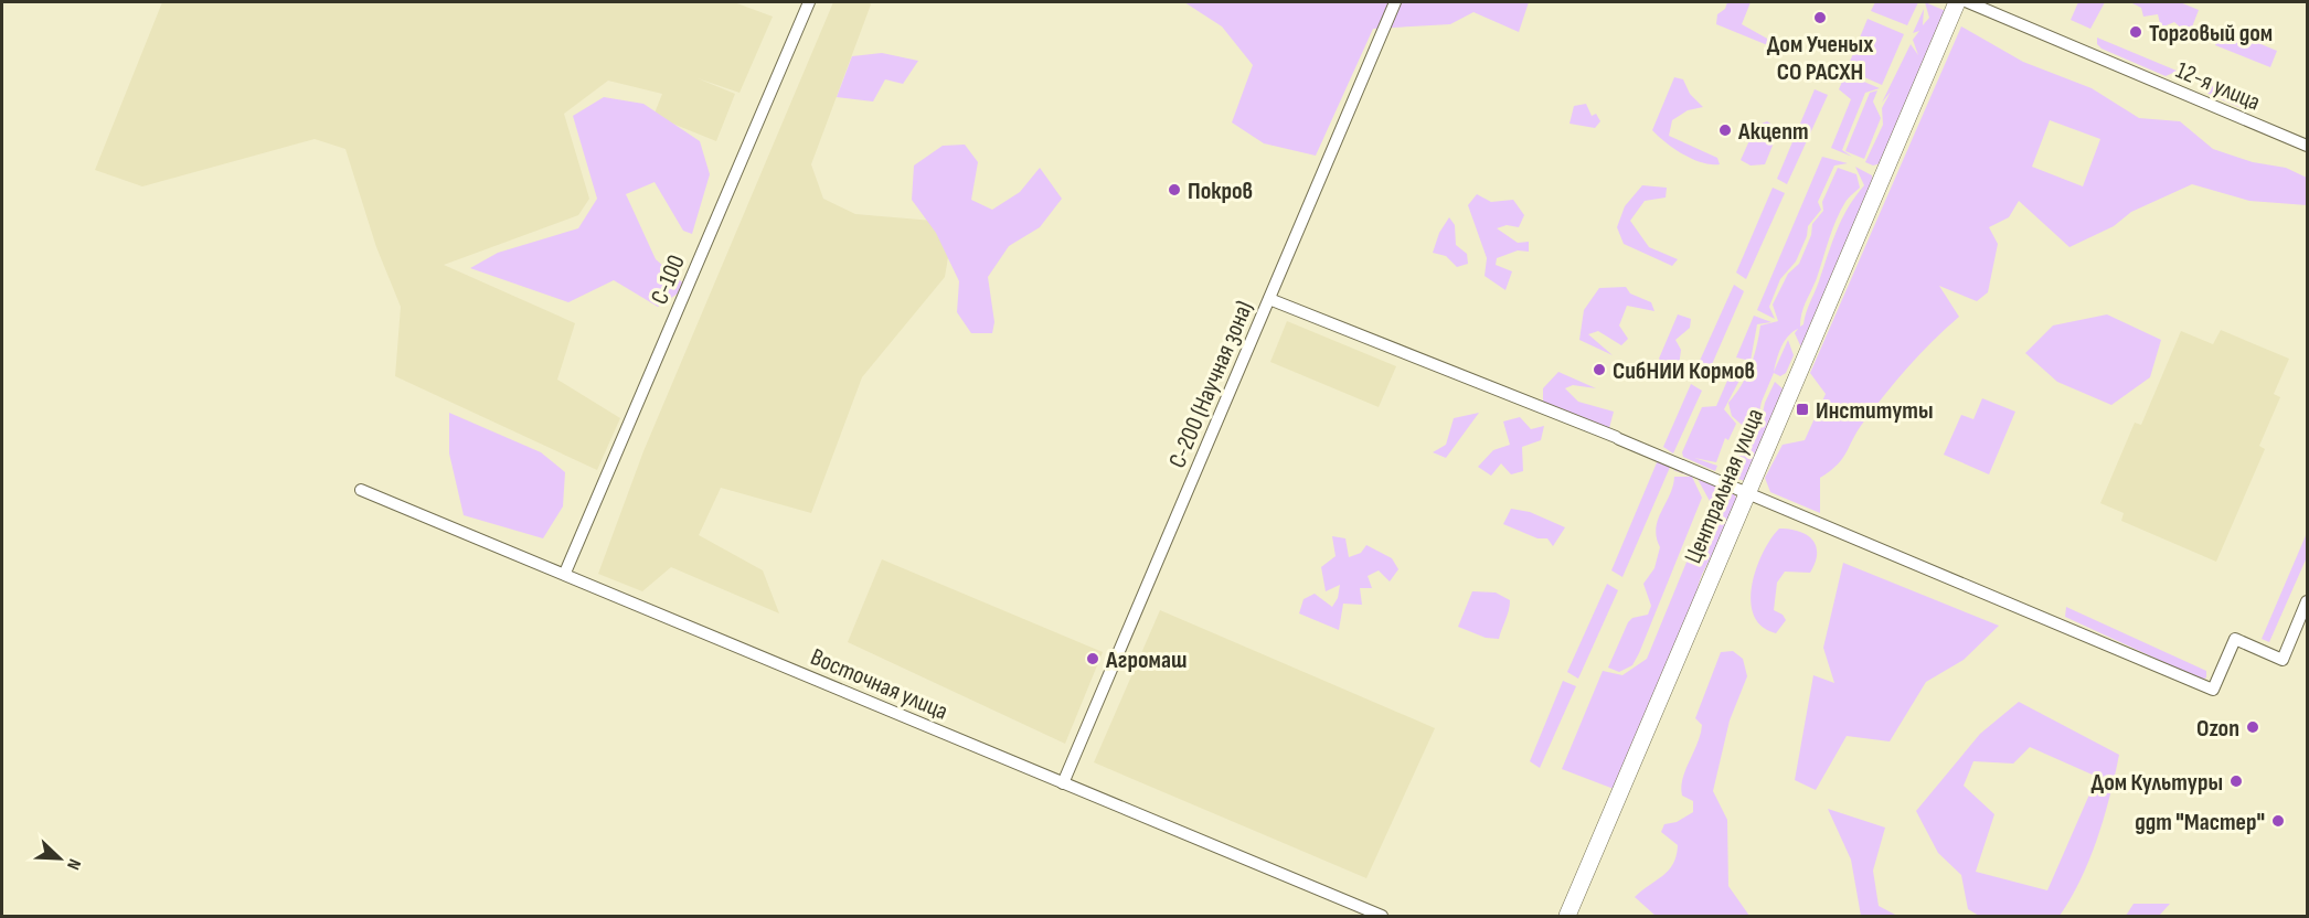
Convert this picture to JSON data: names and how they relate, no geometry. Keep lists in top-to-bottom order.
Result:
{
  "streets": {
    "main road": ["Центральная улица"],
    "street": [
      "12-я улица",
      "С-100",
      "С-200 (Научная зона)",
      "Восточная улица"
    ]
  },
  "crossings": [
    ["С-100", "Восточная улица"],
    ["С-200 (Научная зона)", "Восточная улица"]
  ],
  "places": {
    "other": [
      "Дом Ученых СО РАСХН",
      "Торговый дом",
      "Акцепт",
      "Покров",
      "СибНИИ Кормов",
      "Агромаш",
      "Ozon",
      "Дом Культуры",
      "ддт \"Мастер\""
    ],
    "transit": ["Институты"]
  },
  "north": "bottom right"
}
